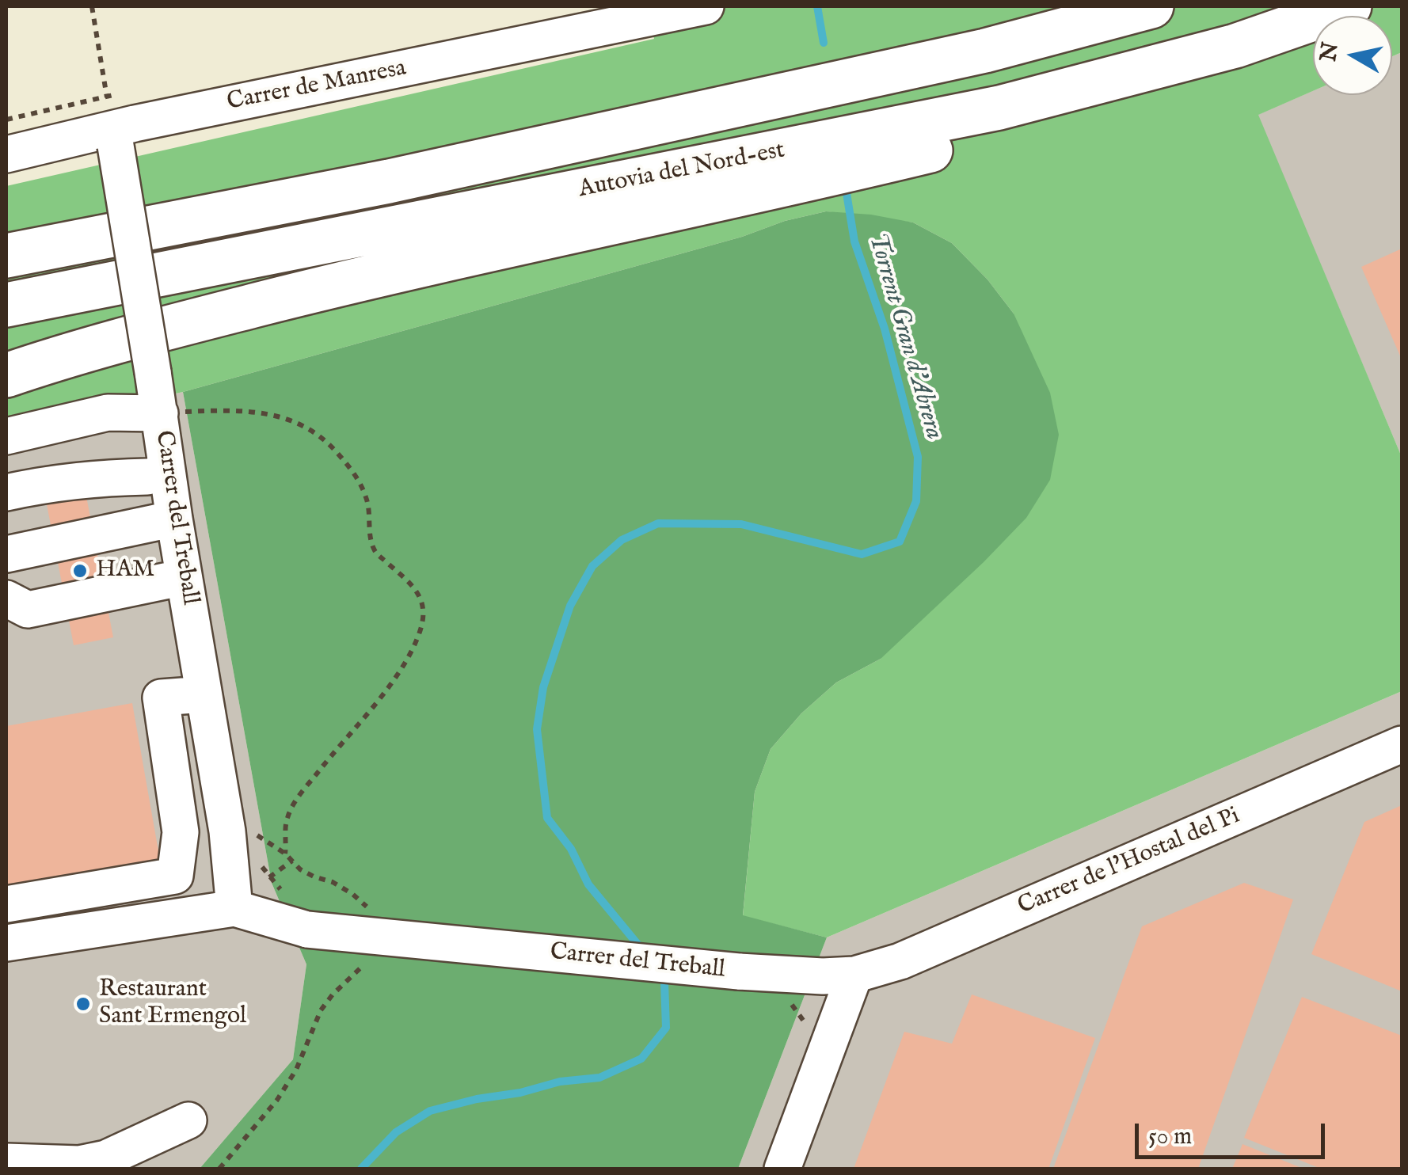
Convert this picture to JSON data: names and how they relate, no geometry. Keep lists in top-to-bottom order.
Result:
{
  "streets": {
    "highway": ["Autovia del Nord-est"],
    "street": ["Carrer de Manresa", "Carrer del Treball", "Carrer de l'Hostal del Pi"]
  },
  "crossings": [
    ["Carrer de Manresa", "Carrer del Treball"],
    ["Carrer del Treball", "Carrer de l'Hostal del Pi"]
  ],
  "water": ["Torrent Gran d'Abrera"],
  "places": ["HAM", "Restaurant Sant Ermengol"],
  "scale_bar": "50 m",
  "north": "left"
}
